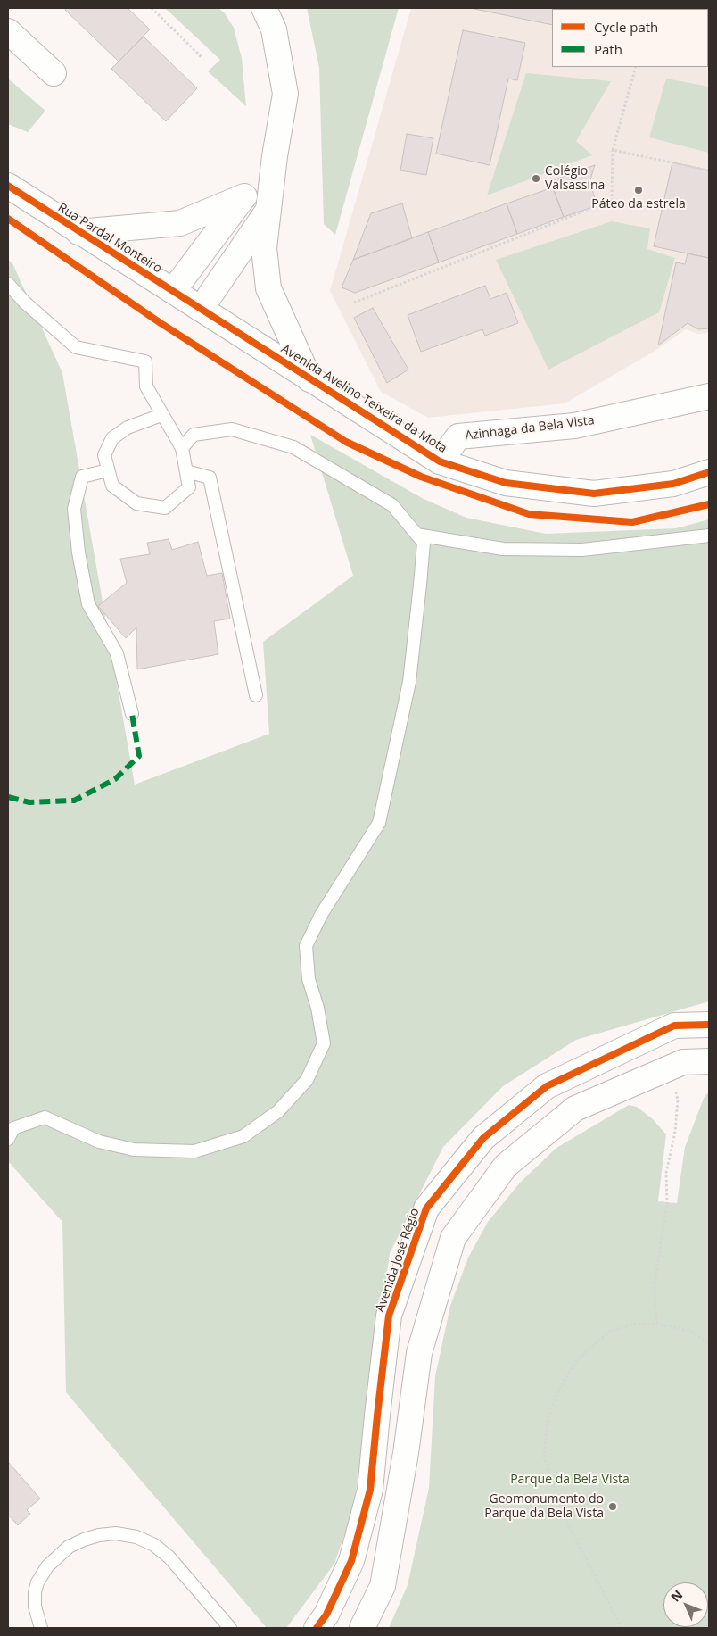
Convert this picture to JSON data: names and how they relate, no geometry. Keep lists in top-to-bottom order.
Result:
{
  "streets": {
    "street": [
      "Rua Pardal Monteiro",
      "Avenida Avelino Teixeira da Mota",
      "Azinhaga da Bela Vista",
      "Avenida José Régio"
    ]
  },
  "crossings": [
    ["Rua Pardal Monteiro", "Avenida Avelino Teixeira da Mota"],
    ["Avenida Avelino Teixeira da Mota", "Azinhaga da Bela Vista"]
  ],
  "parks": ["Parque da Bela Vista"],
  "places": ["Colégio Valsassina", "Páteo da estrela", "Geomonumento do Parque da Bela Vista"],
  "legend": ["Cycle path", "Path"],
  "north": "top left"
}
